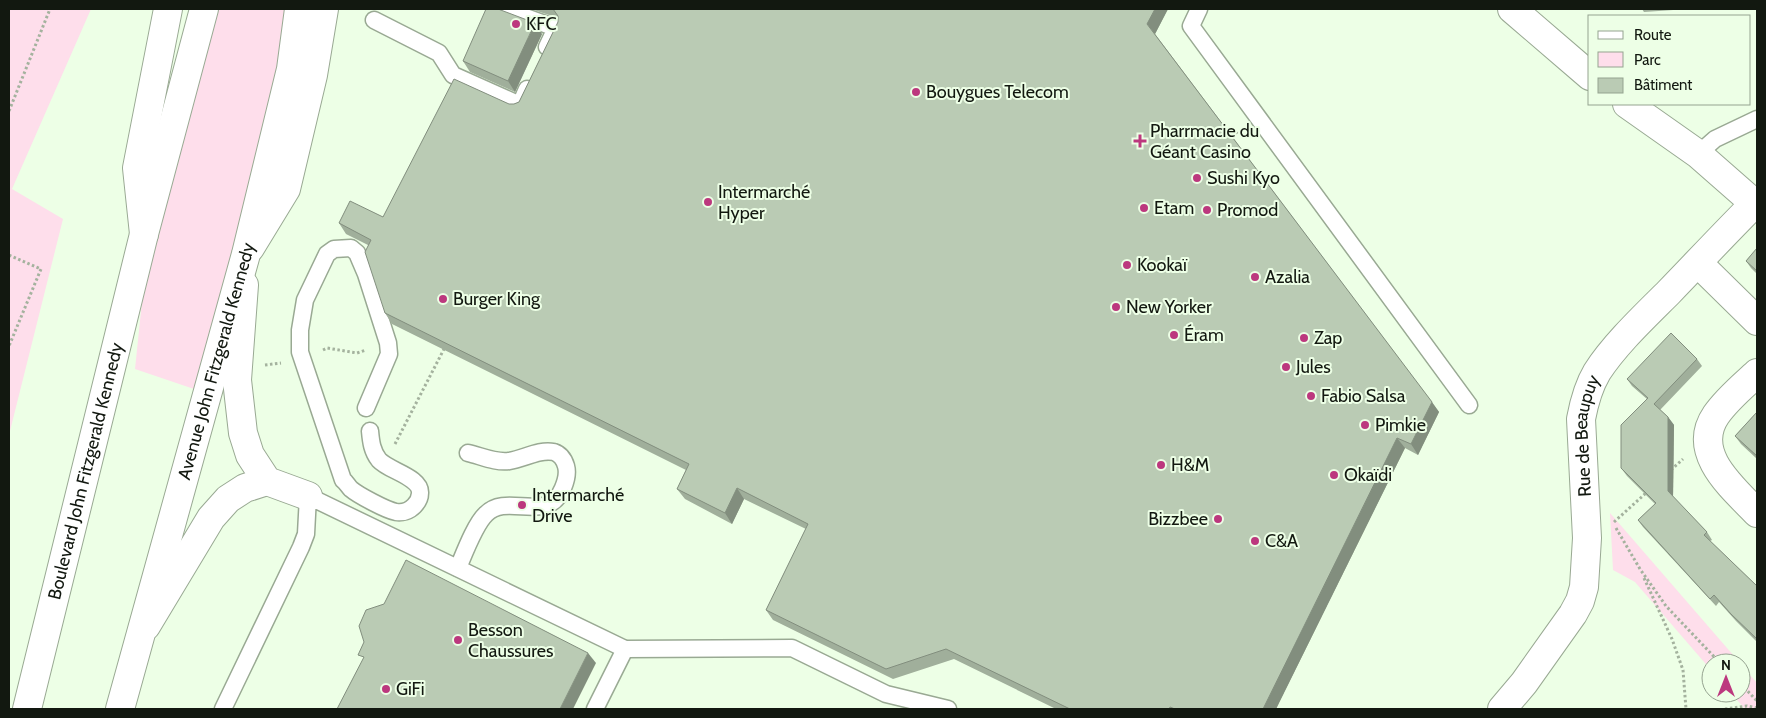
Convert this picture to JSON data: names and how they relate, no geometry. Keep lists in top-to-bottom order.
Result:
{
  "streets": {
    "street": ["Avenue John Fitzgerald Kennedy", "Rue de Beaupuy", "Boulevard John Fitzgerald Kennedy"]
  },
  "places": {
    "other": [
      "KFC",
      "Bouygues Telecom",
      "Sushi Kyo",
      "Intermarché Hyper",
      "Etam",
      "Promod",
      "Kookaï",
      "Azalia",
      "Burger King",
      "New Yorker",
      "Éram",
      "Zap",
      "Jules",
      "Fabio Salsa",
      "Pimkie",
      "H&M",
      "Okaïdi",
      "Intermarché Drive",
      "Bizzbee",
      "C&A",
      "Besson Chaussures",
      "GiFi"
    ],
    "health": ["Pharrmacie du Géant Casino"]
  },
  "legend": ["Route", "Parc", "Bâtiment"],
  "north": "top"
}
